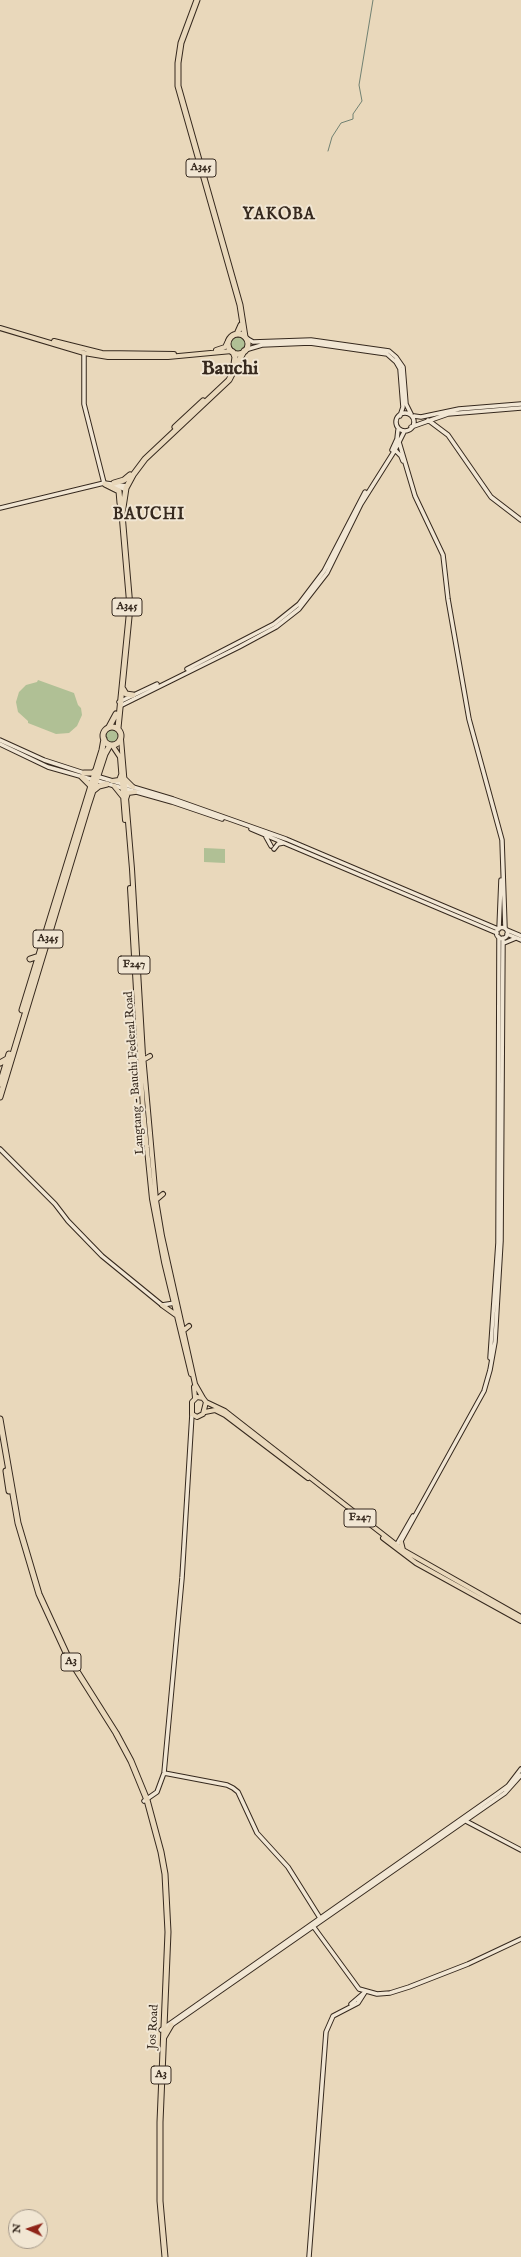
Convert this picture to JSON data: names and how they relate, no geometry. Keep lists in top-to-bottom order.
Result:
{
  "streets": {
    "highway": ["A345", "A3", "Jos Road"],
    "main road": ["F247", "Langtang - Bauchi Federal Road"]
  },
  "crossings": [
    ["A345", "Langtang - Bauchi Federal Road"],
    ["F247", "Langtang - Bauchi Federal Road"],
    ["A3", "Jos Road"]
  ],
  "districts": ["YAKOBA", "Bauchi", "BAUCHI"],
  "north": "left"
}
